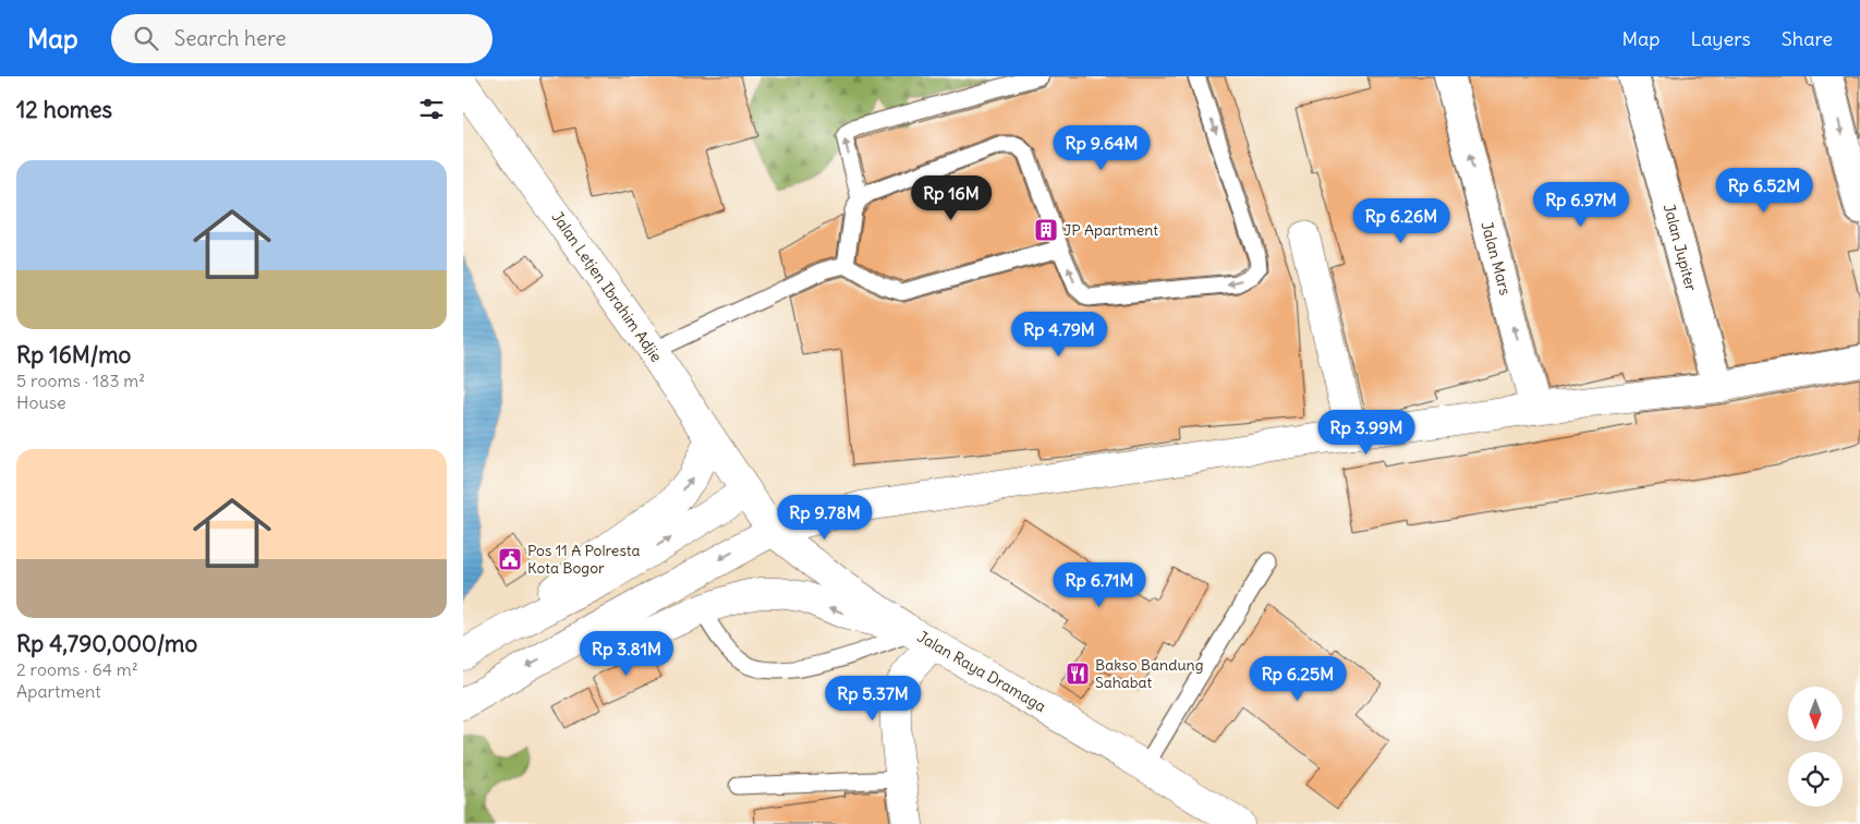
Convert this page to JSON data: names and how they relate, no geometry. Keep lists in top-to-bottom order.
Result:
{
  "streets": {
    "main road": [
      "Jalan Jupiter",
      "Jalan Mars",
      "Jalan Letjen Ibrahim Adjie",
      "Jalan Raya Dramaga"
    ]
  },
  "crossings": [
    ["Jalan Letjen Ibrahim Adjie", "Jalan Raya Dramaga"]
  ],
  "places": {
    "building": ["JP Apartment"],
    "public building": ["Pos 11 A Polresta Kota Bogor"],
    "restaurant": ["Bakso Bandung Sahabat"]
  },
  "north": "bottom",
  "page": {
    "header": "Map",
    "search": "Search here",
    "nav": ["Map", "Layers", "Share"],
    "heading": "12 homes",
    "price": [
      "Rp 9.64M",
      "Rp 6.52M",
      "Rp 16M",
      "Rp 6.97M",
      "Rp 6.26M",
      "Rp 4.79M",
      "Rp 3.99M",
      "Rp 9.78M",
      "Rp 6.71M",
      "Rp 3.81M",
      "Rp 6.25M",
      "Rp 5.37M"
    ],
    "list": [
      {
        "name": "Rp 16M/mo",
        "note": "5 rooms · 183 m² · House"
      },
      {
        "name": "Rp 4,790,000/mo",
        "note": "2 rooms · 64 m² · Apartment"
      }
    ]
  }
}
